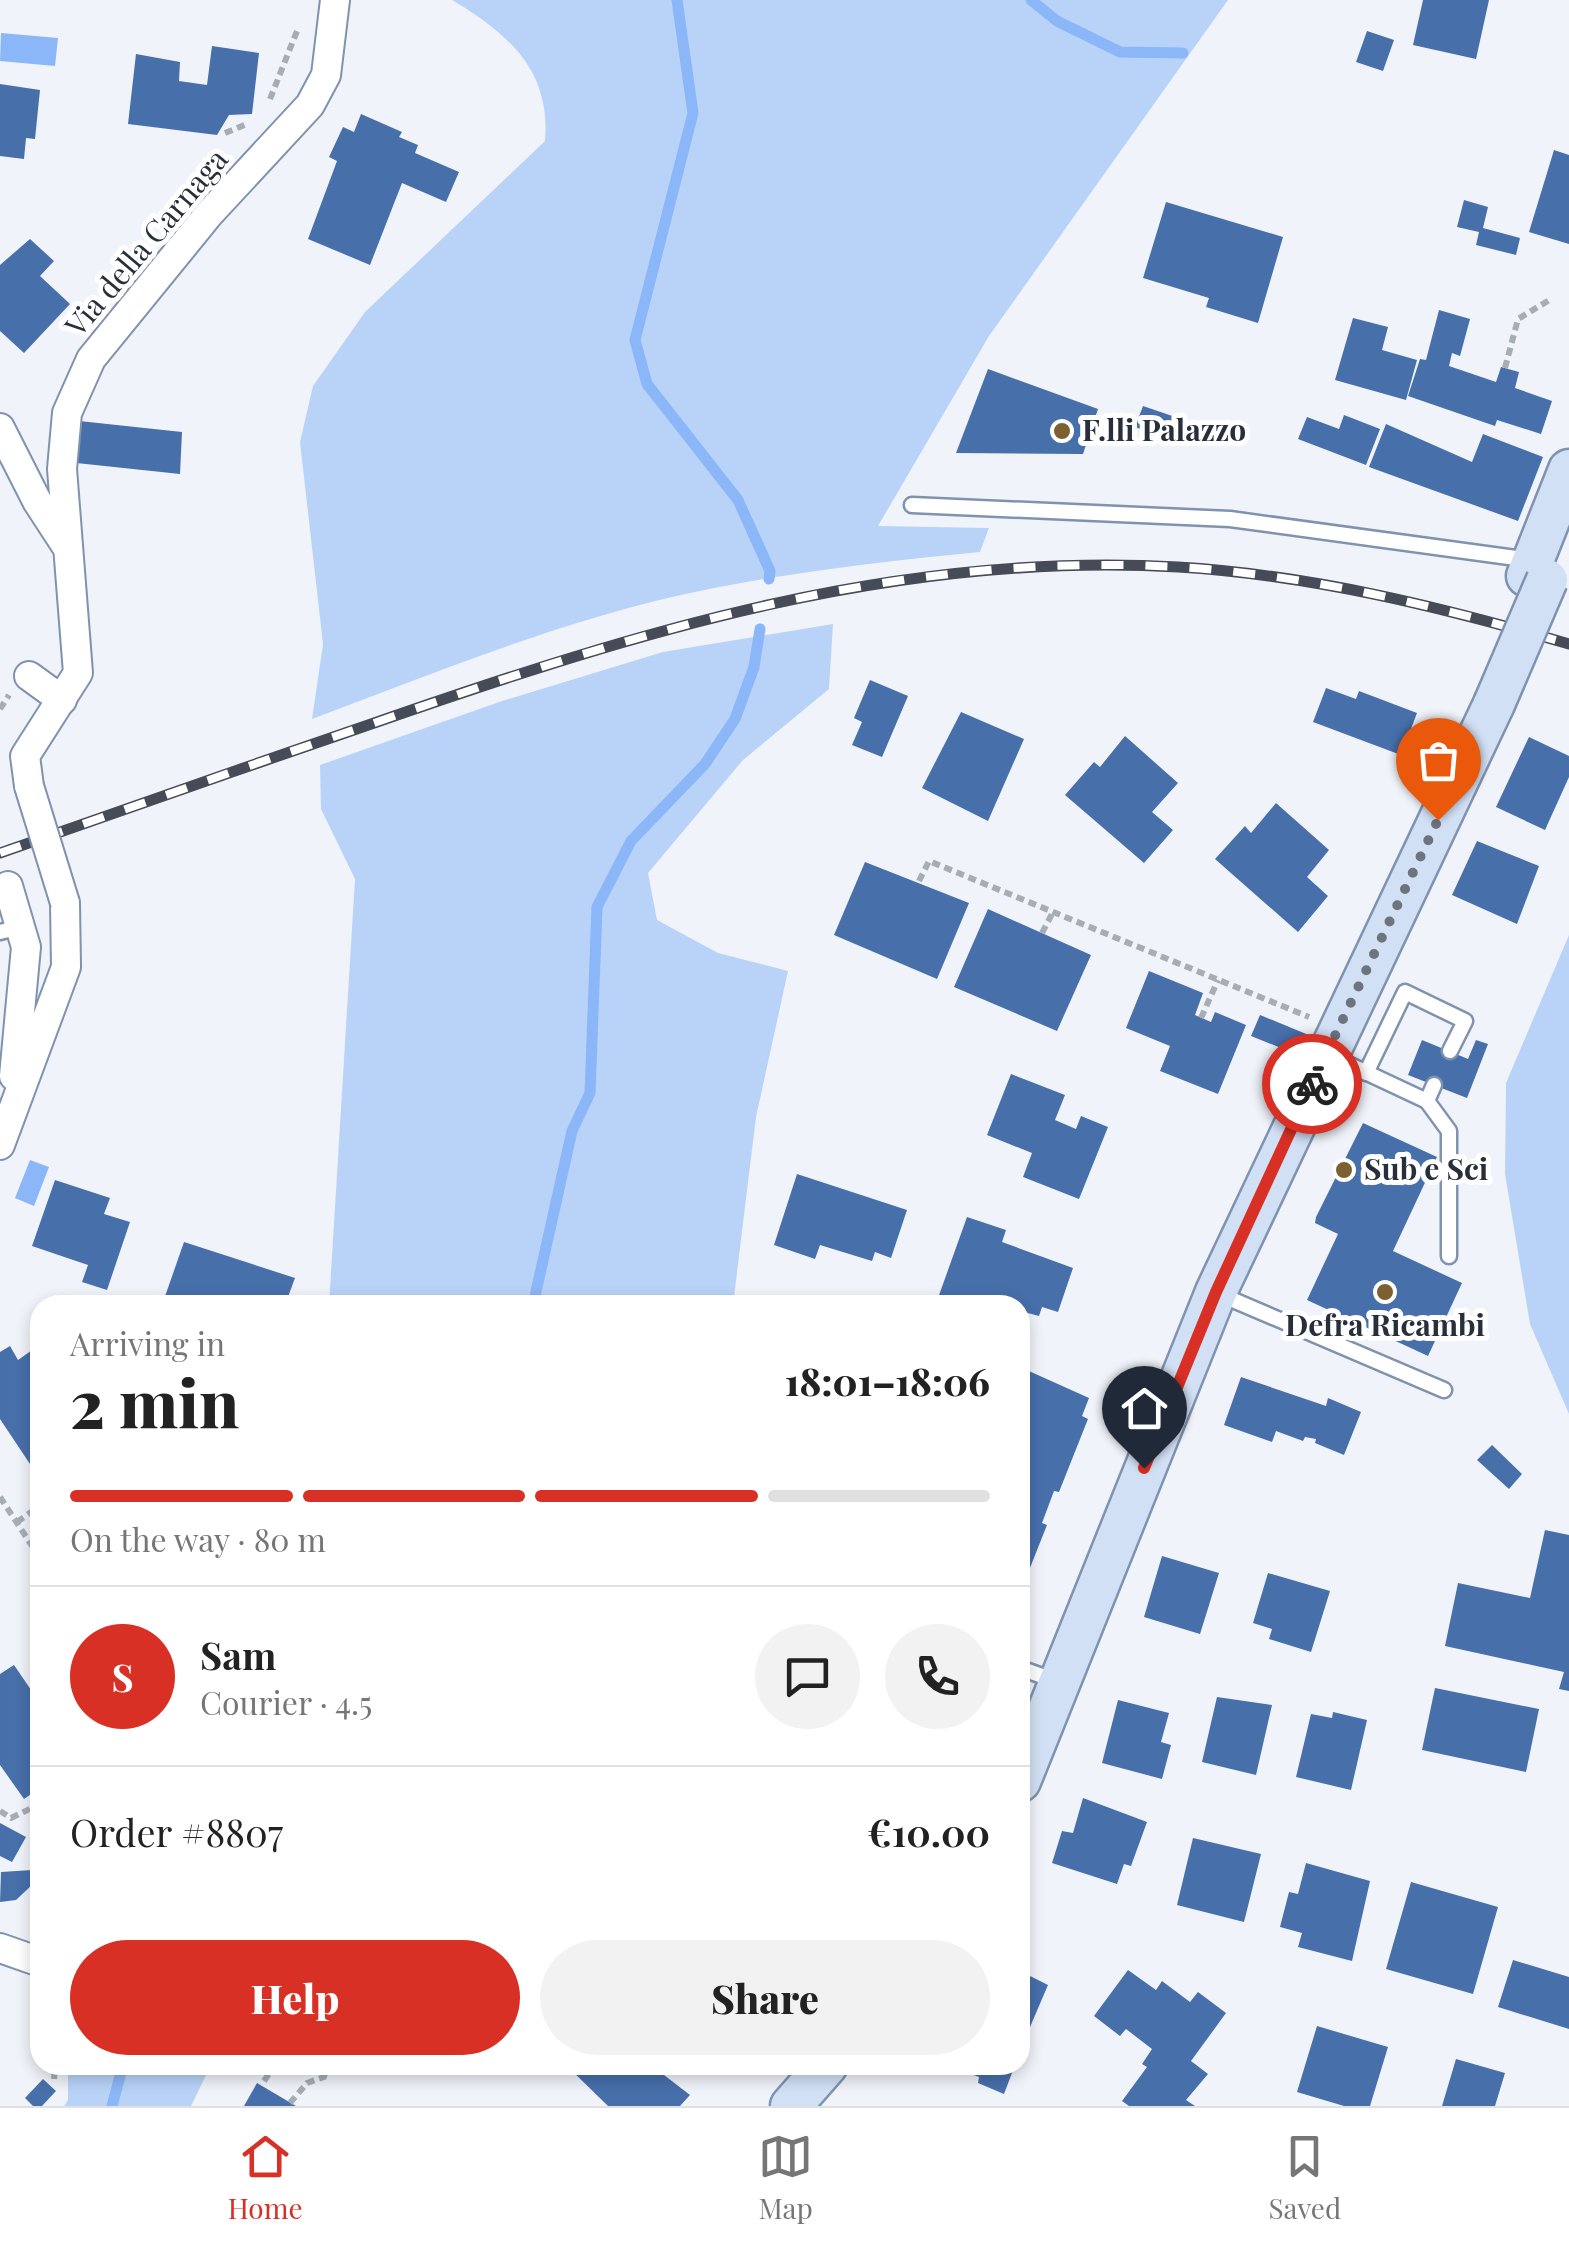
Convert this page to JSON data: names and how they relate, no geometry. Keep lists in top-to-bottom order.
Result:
{
  "streets": {
    "street": ["Via della Carnaga"]
  },
  "places": ["F.lli Palazzo", "Sub e Sci", "Defra Ricambi"],
  "page": {
    "heading": ["2 min", "Arriving in", "18:01–18:06"],
    "panel": [
      "Sam",
      "Courier · 4.5",
      "Order #8807",
      "€10.00"
    ],
    "bar": "On the way · 80 m",
    "round": "S",
    "buttons": ["Help", "Share"],
    "tabs": ["Home", "Map", "Saved"]
  }
}
